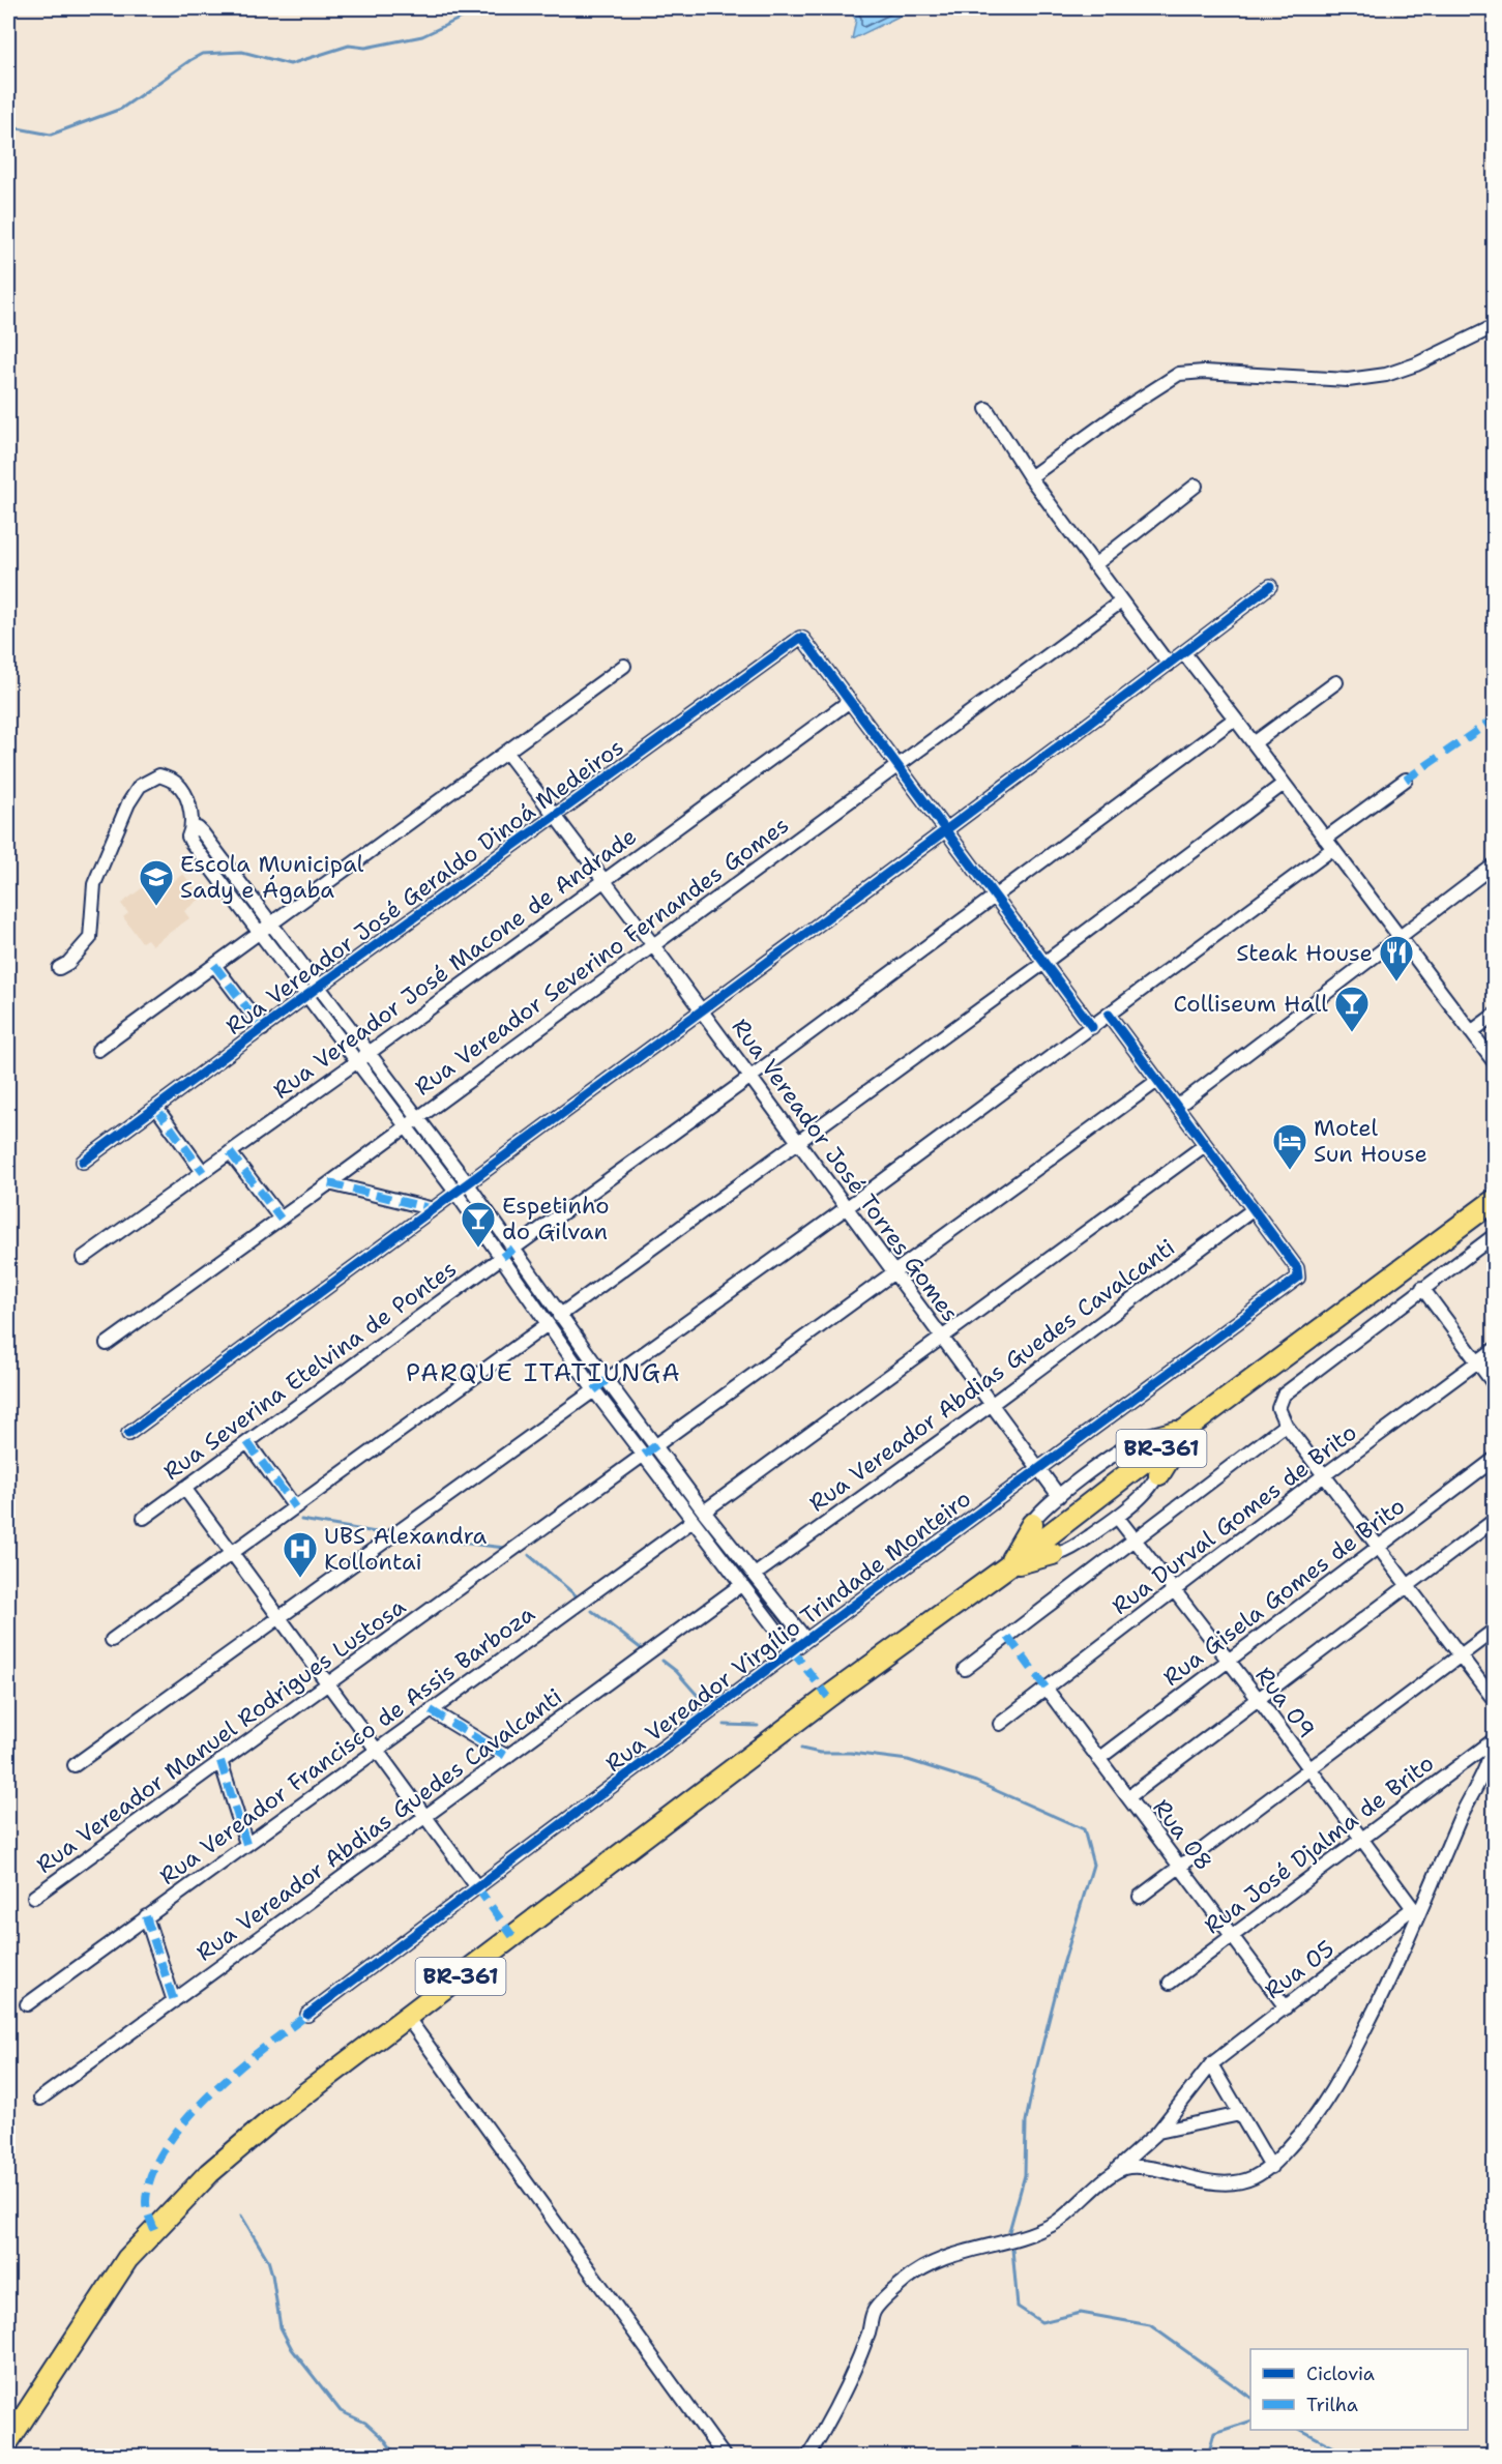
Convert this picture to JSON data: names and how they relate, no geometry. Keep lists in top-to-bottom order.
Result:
{
  "streets": {
    "main road": ["BR-361"],
    "street": [
      "Rua Vereador José Geraldo Dinoá Medeiros",
      "Rua Vereador Severino Fernandes Gomes",
      "Rua Vereador José Macone de Andrade",
      "Rua Vereador José Torres Gomes",
      "Rua Severina Etelvina de Pontes",
      "Rua Vereador Abdias Guedes Cavalcanti",
      "Rua Durval Gomes de Brito",
      "Rua Gisela Gomes de Brito",
      "Rua Vereador Virgílio Trindade Monteiro",
      "Rua 09",
      "Rua Vereador Manuel Rodrigues Lustosa",
      "Rua Vereador Francisco de Assis Barboza",
      "Rua 08",
      "Rua José Djalma de Brito",
      "Rua 05"
    ]
  },
  "crossings": [
    ["Rua Vereador José Geraldo Dinoá Medeiros", "Rua Vereador José Macone de Andrade"],
    ["Rua Vereador José Geraldo Dinoá Medeiros", "Rua Vereador José Torres Gomes"],
    ["Rua Vereador Severino Fernandes Gomes", "Rua Vereador José Torres Gomes"],
    ["Rua Vereador José Macone de Andrade", "Rua Vereador José Torres Gomes"],
    ["Rua Vereador José Torres Gomes", "Rua Vereador Abdias Guedes Cavalcanti"],
    ["Rua Vereador José Torres Gomes", "Rua Vereador Virgílio Trindade Monteiro"],
    ["Rua Vereador Abdias Guedes Cavalcanti", "Rua Vereador Virgílio Trindade Monteiro"],
    ["Rua Durval Gomes de Brito", "Rua 09"],
    ["Rua Durval Gomes de Brito", "Rua 08"],
    ["Rua Gisela Gomes de Brito", "Rua 09"],
    ["Rua Gisela Gomes de Brito", "Rua 08"],
    ["Rua 09", "Rua José Djalma de Brito"],
    ["Rua 09", "Rua 05"],
    ["Rua 08", "Rua José Djalma de Brito"],
    ["Rua 08", "Rua 05"]
  ],
  "districts": ["PARQUE ITATIUNGA"],
  "places": {
    "school or university": ["Escola Municipal Sady e Ágaba"],
    "restaurant": ["Steak House"],
    "bar": ["Colliseum Hall", "Espetinho do Gilvan"],
    "hotel": ["Motel Sun House"],
    "hospital": ["UBS Alexandra Kollontai"]
  },
  "legend": ["Ciclovia", "Trilha"]
}
